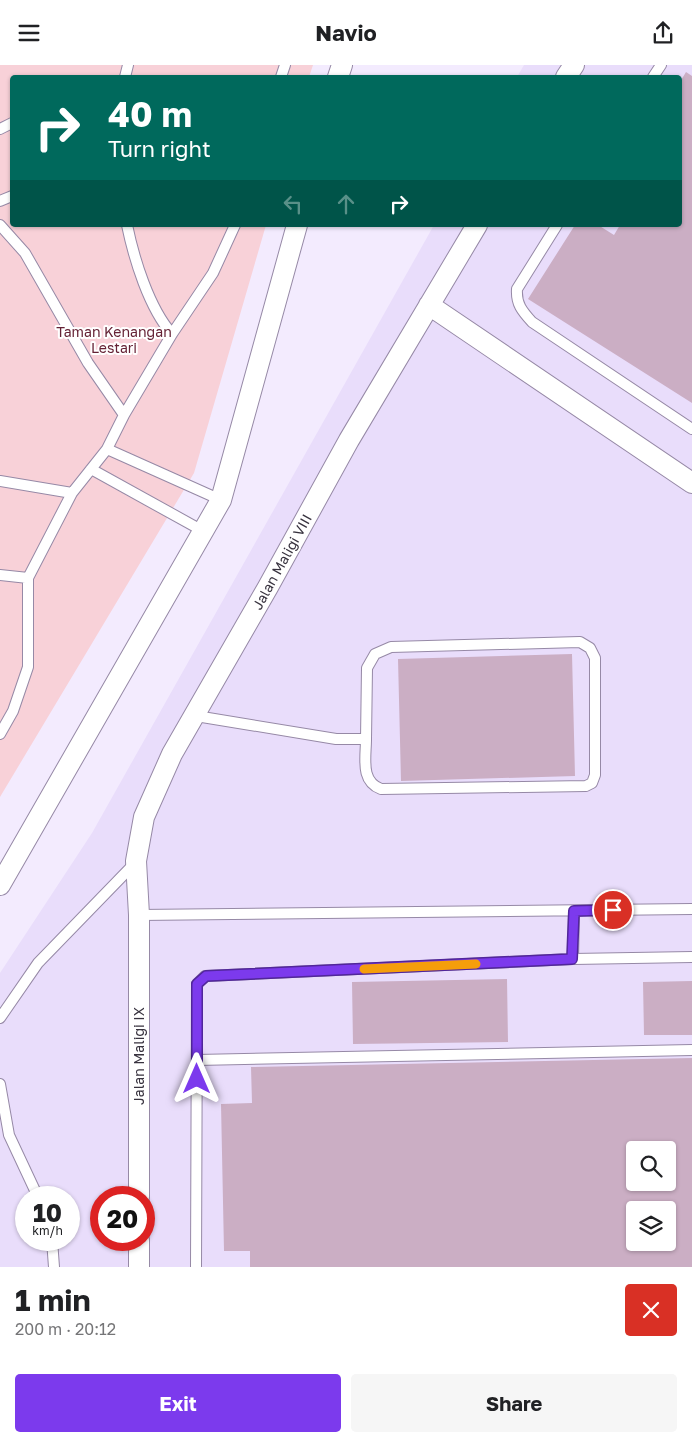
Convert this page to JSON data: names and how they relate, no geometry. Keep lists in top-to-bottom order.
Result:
{
  "streets": {
    "street": ["Jalan Maligi VIII", "Jalan Maligi IX"]
  },
  "crossings": [
    ["Jalan Maligi VIII", "Jalan Maligi IX"]
  ],
  "parks": ["Taman Kenangan Lestari"],
  "page": {
    "header": "Navio",
    "turn": ["40 m", "Turn right"],
    "speed": "10 km/h",
    "limit": "20",
    "heading": ["1 min", "200 m · 20:12"],
    "buttons": ["Exit", "Share"]
  }
}
